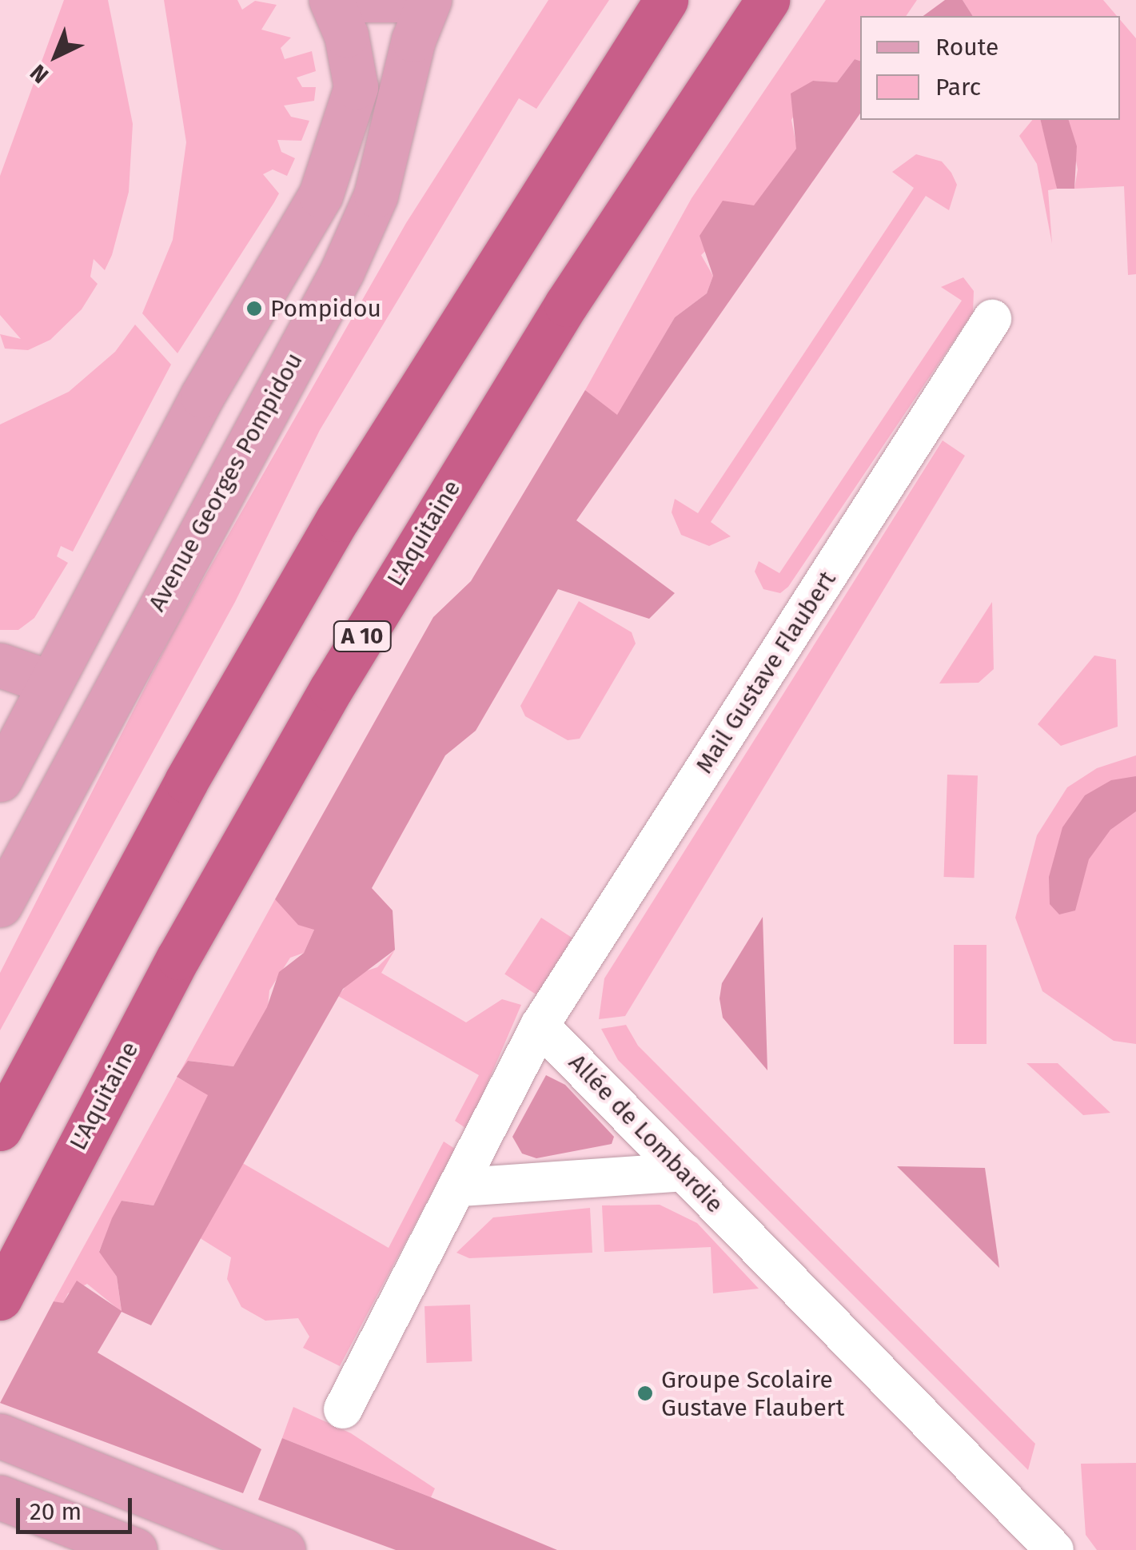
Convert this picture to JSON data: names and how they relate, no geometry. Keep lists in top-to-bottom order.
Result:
{
  "streets": {
    "highway": ["L'Aquitaine", "A 10"],
    "main road": ["Avenue Georges Pompidou"],
    "street": ["Mail Gustave Flaubert", "Allée de Lombardie"]
  },
  "crossings": [
    ["Mail Gustave Flaubert", "Allée de Lombardie"]
  ],
  "places": ["Pompidou", "Groupe Scolaire Gustave Flaubert"],
  "legend": ["Route", "Parc"],
  "scale_bar": "20 m",
  "north": "bottom left"
}
